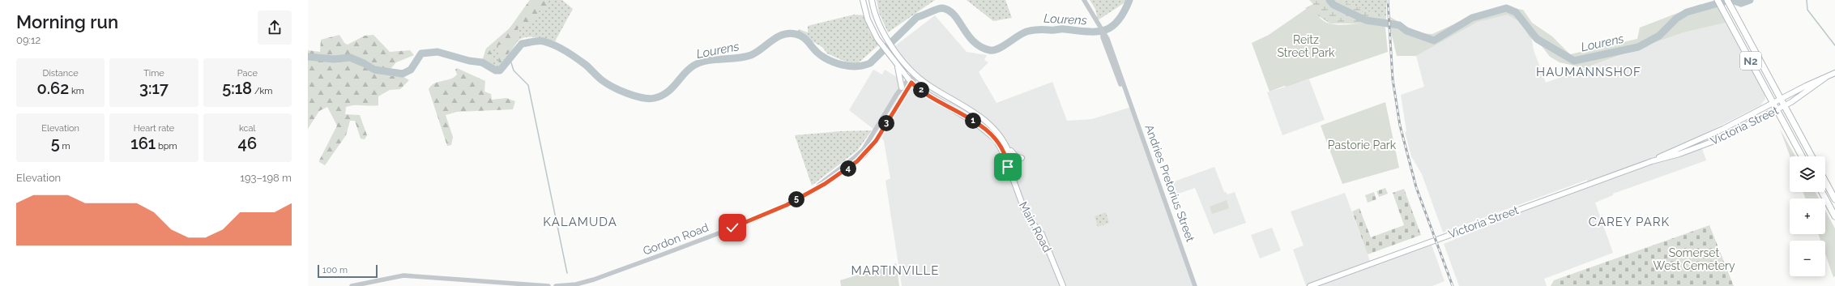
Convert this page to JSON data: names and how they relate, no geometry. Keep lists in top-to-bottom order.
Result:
{
  "streets": {
    "highway": ["N2"],
    "main road": ["Victoria Street", "Main Road"],
    "street": ["Andries Pretorius Street", "Gordon Road"]
  },
  "crossings": [
    ["N2", "Victoria Street"],
    ["Main Road", "Gordon Road"]
  ],
  "districts": [
    "HAUMANNSHOF",
    "KALAMUDA",
    "CAREY PARK",
    "MARTINVILLE"
  ],
  "water": ["Lourens"],
  "parks": ["Reitz Street Park", "Pastorie Park", "Somerset West Cemetery"],
  "scale_bar": "100 m",
  "page": {
    "heading": ["Morning run", "09:12"],
    "stats": [
      ["Distance", "0.62 km"],
      ["Time", "3:17"],
      ["Pace", "5:18 /km"],
      ["Elevation", "5 m"],
      ["Heart rate", "161 bpm"],
      ["kcal", "46"]
    ],
    "pins": [
      "2",
      "1",
      "3",
      "4",
      "5"
    ],
    "map_buttons": ["+", "−"],
    "chart": ["Elevation", "193–198 m"],
    "scale": "100 m"
  }
}
